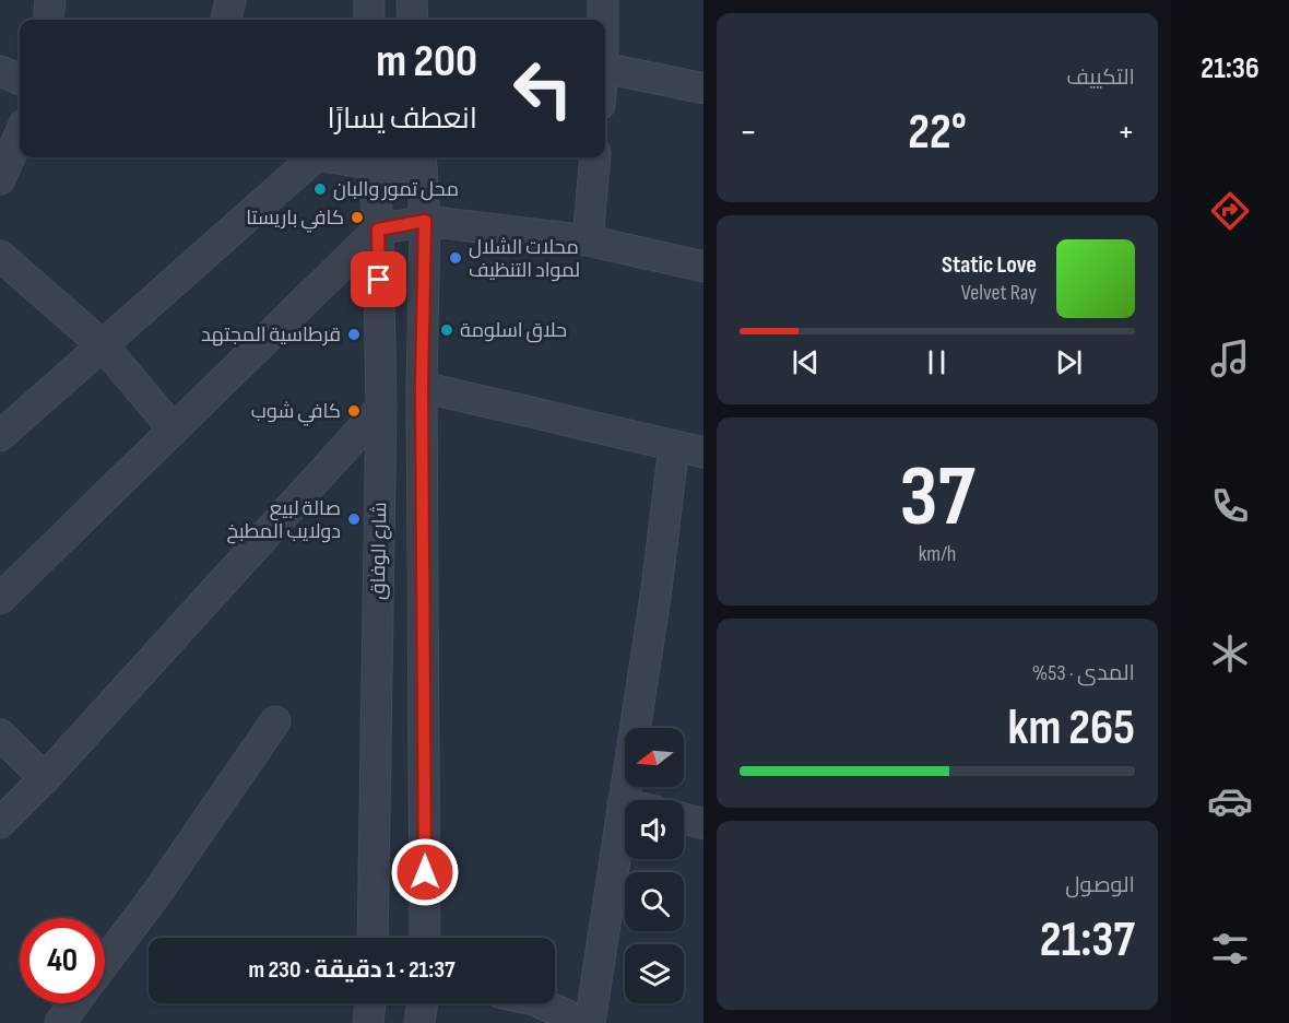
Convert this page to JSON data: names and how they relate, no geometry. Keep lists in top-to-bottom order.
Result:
{
  "streets": {
    "street": ["شارع الوفاق"]
  },
  "places": [
    "محل تمور والبان",
    "كافي باريستا",
    "محلات الشلال لمواد التنظيف",
    "حلاق اسلومة",
    "قرطاسية المجتهد",
    "كافي شوب",
    "صالة لبيع دولايب المطبخ"
  ],
  "north": "left",
  "page": {
    "tabs": "21:36",
    "tile": [
      "التكييف",
      ["37", "km/h"],
      ["المدى · 53%", "265 km"],
      ["الوصول", "21:37"]
    ],
    "turn": ["200 m", "انعطف يسارًا"],
    "heat": ["−", "22°", "+"],
    "song": ["Static Love", "Velvet Ray"],
    "limit": "40",
    "trip": "21:37 · 1 دقيقة · 230 m"
  }
}
